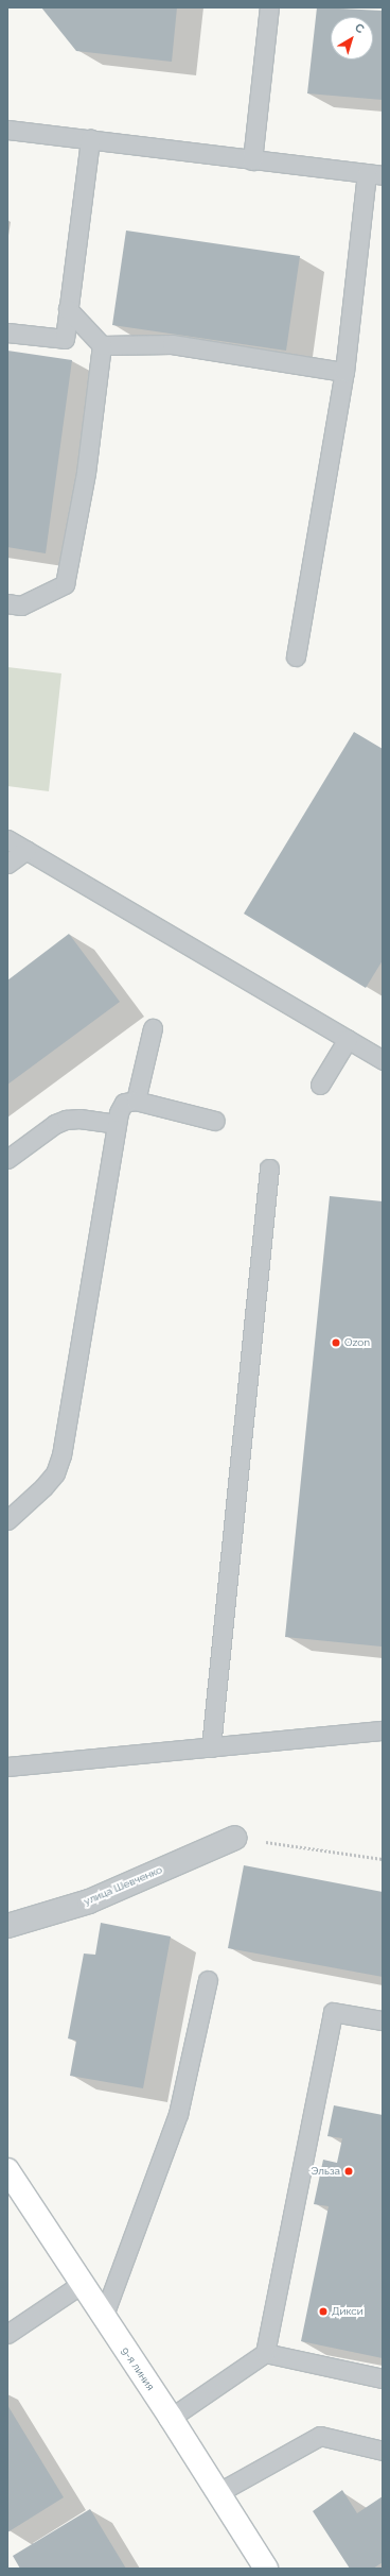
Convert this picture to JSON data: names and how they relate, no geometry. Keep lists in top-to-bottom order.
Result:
{
  "streets": {
    "street": ["улица Шевченко", "9-я линия"]
  },
  "places": ["Ozon", "Эльза", "Дикси"],
  "north": "top right"
}
